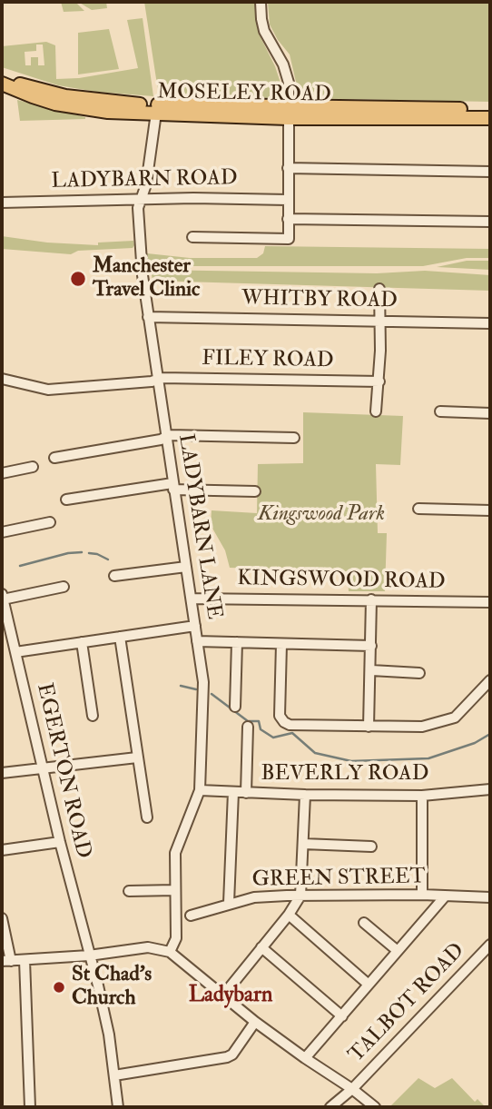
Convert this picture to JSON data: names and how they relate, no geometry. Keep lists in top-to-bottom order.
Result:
{
  "streets": {
    "main road": ["MOSELEY ROAD"],
    "street": [
      "LADYBARN ROAD",
      "WHITBY ROAD",
      "FILEY ROAD",
      "LADYBARN LANE",
      "KINGSWOOD ROAD",
      "EGERTON ROAD",
      "BEVERLY ROAD",
      "GREEN STREET",
      "TALBOT ROAD"
    ]
  },
  "crossings": [
    ["MOSELEY ROAD", "LADYBARN LANE"],
    ["LADYBARN ROAD", "LADYBARN LANE"],
    ["WHITBY ROAD", "LADYBARN LANE"],
    ["FILEY ROAD", "LADYBARN LANE"],
    ["LADYBARN LANE", "KINGSWOOD ROAD"],
    ["LADYBARN LANE", "BEVERLY ROAD"]
  ],
  "districts": ["Ladybarn"],
  "parks": ["Kingswood Park"],
  "places": ["Manchester Travel Clinic", "St Chad's Church"]
}
